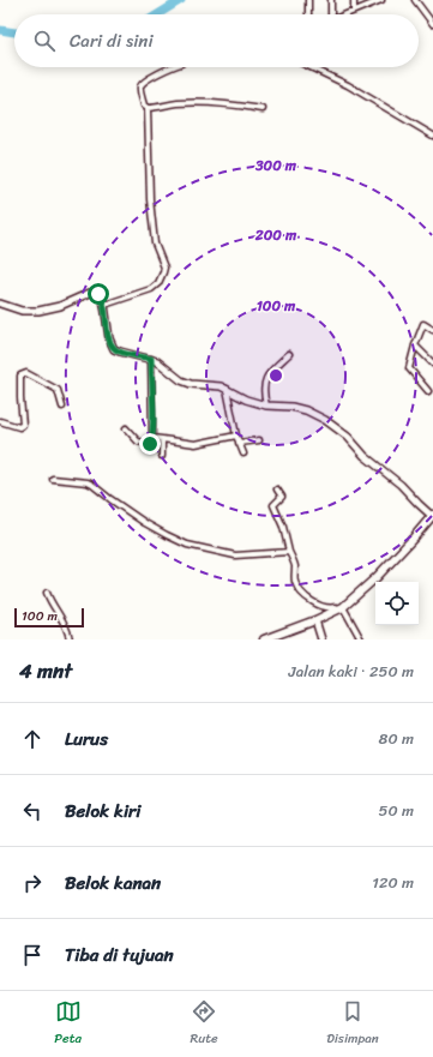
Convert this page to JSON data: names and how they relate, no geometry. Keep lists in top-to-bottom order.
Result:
{
  "scale_bar": "100 m",
  "page": {
    "search": "Cari di sini",
    "scale": "100 m",
    "heading": ["4 mnt", "Jalan kaki · 250 m"],
    "list": [
      ["Lurus", "80 m"],
      ["Belok kiri", "50 m"],
      ["Belok kanan", "120 m"],
      "Tiba di tujuan"
    ],
    "nav": ["Peta", "Rute", "Disimpan"]
  },
  "rings": ["300 m", "200 m", "100 m"]
}
